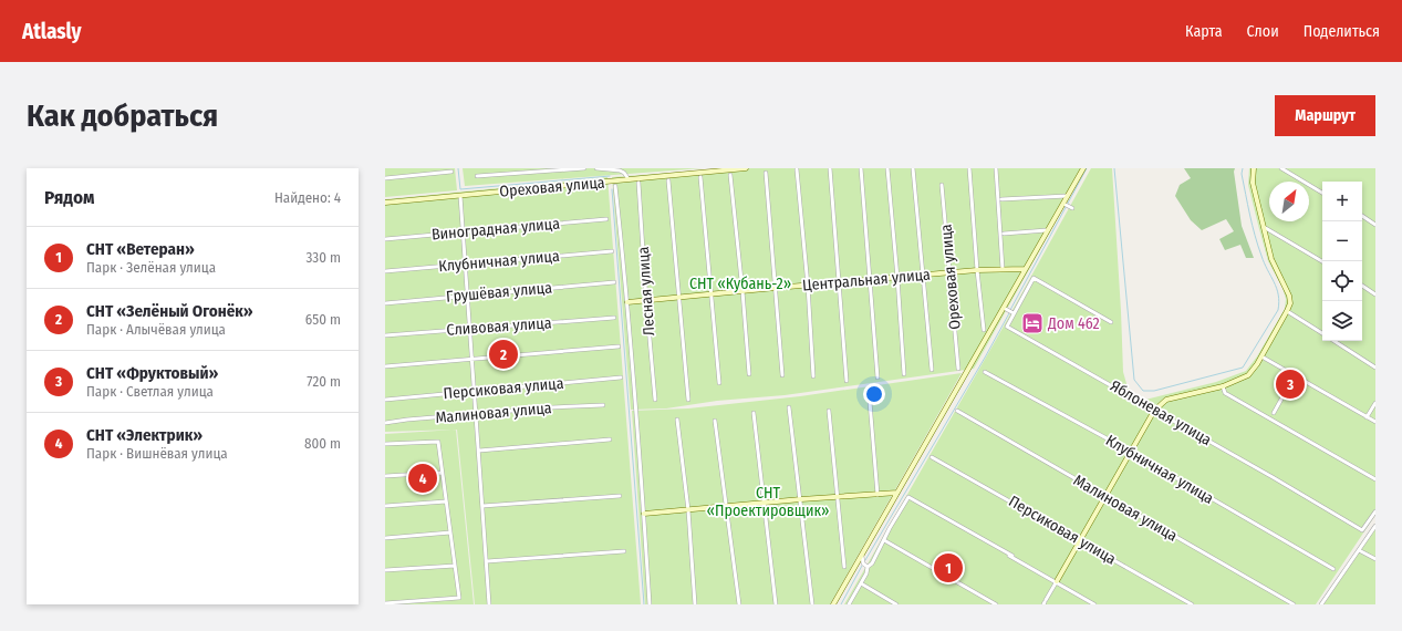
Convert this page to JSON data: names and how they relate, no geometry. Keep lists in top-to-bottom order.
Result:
{
  "streets": {
    "street": [
      "Ореховая улица",
      "Виноградная улица",
      "Клубничная улица",
      "Центральная улица",
      "Лесная улица",
      "Грушёвая улица",
      "Сливовая улица",
      "Персиковая улица",
      "Малиновая улица",
      "Яблоневая улица"
    ]
  },
  "crossings": [
    ["Ореховая улица", "Центральная улица"],
    ["Центральная улица", "Лесная улица"]
  ],
  "parks": ["СНТ «Кубань-2»", "СНТ «Проектировщик»"],
  "places": {
    "hotel": ["Дом 462"]
  },
  "north": "top right",
  "page": {
    "header": "Atlasly",
    "nav": ["Карта", "Слои", "Поделиться"],
    "buttons": "Маршрут",
    "title": "Как добраться",
    "heading": ["Рядом", "Найдено: 4"],
    "map_buttons": ["+", "−"],
    "list": [
      {
        "mark": "1",
        "name": "СНТ «Ветеран»",
        "note": "Парк · Зелёная улица",
        "value": "330 m"
      },
      {
        "mark": "2",
        "name": "СНТ «Зелёный Огонёк»",
        "note": "Парк · Алычёвая улица",
        "value": "650 m"
      },
      {
        "mark": "3",
        "name": "СНТ «Фруктовый»",
        "note": "Парк · Светлая улица",
        "value": "720 m"
      },
      {
        "mark": "4",
        "name": "СНТ «Электрик»",
        "note": "Парк · Вишнёвая улица",
        "value": "800 m"
      }
    ],
    "pins": [
      "2",
      "3",
      "4",
      "1"
    ]
  }
}
